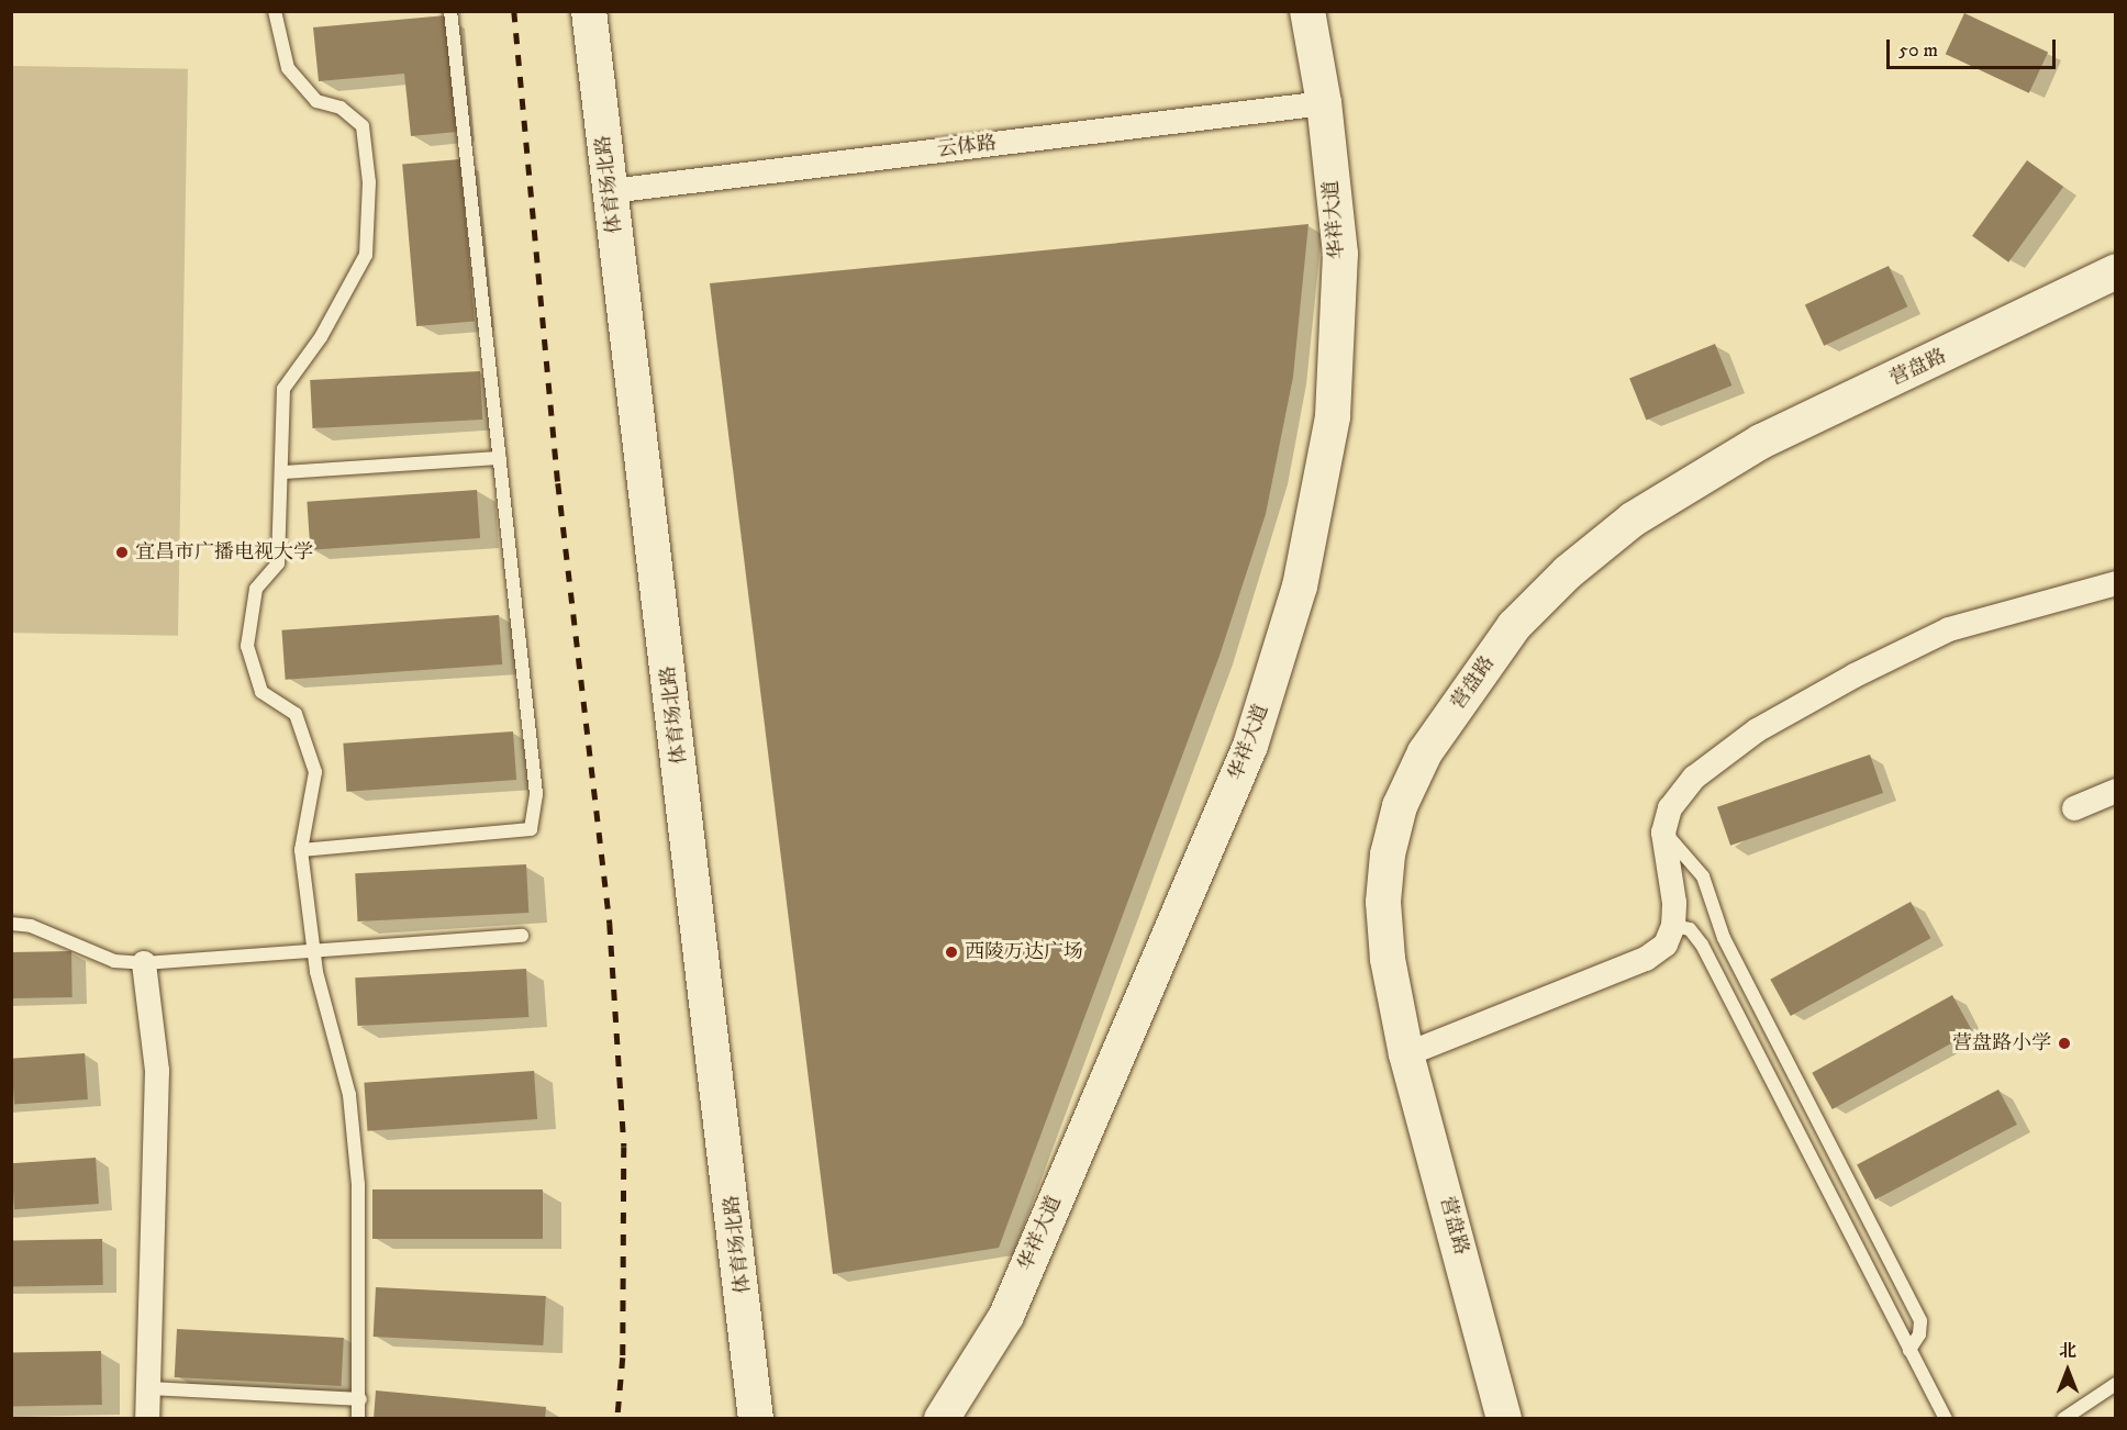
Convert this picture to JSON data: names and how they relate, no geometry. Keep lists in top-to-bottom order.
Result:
{
  "streets": {
    "street": [
      "云体路",
      "体育场北路",
      "华祥大道",
      "营盘路"
    ]
  },
  "crossings": [
    ["云体路", "体育场北路"],
    ["云体路", "华祥大道"]
  ],
  "places": ["宜昌市广播电视大学", "西陵万达广场", "营盘路小学"],
  "scale_bar": "50 m",
  "north": "top"
}
